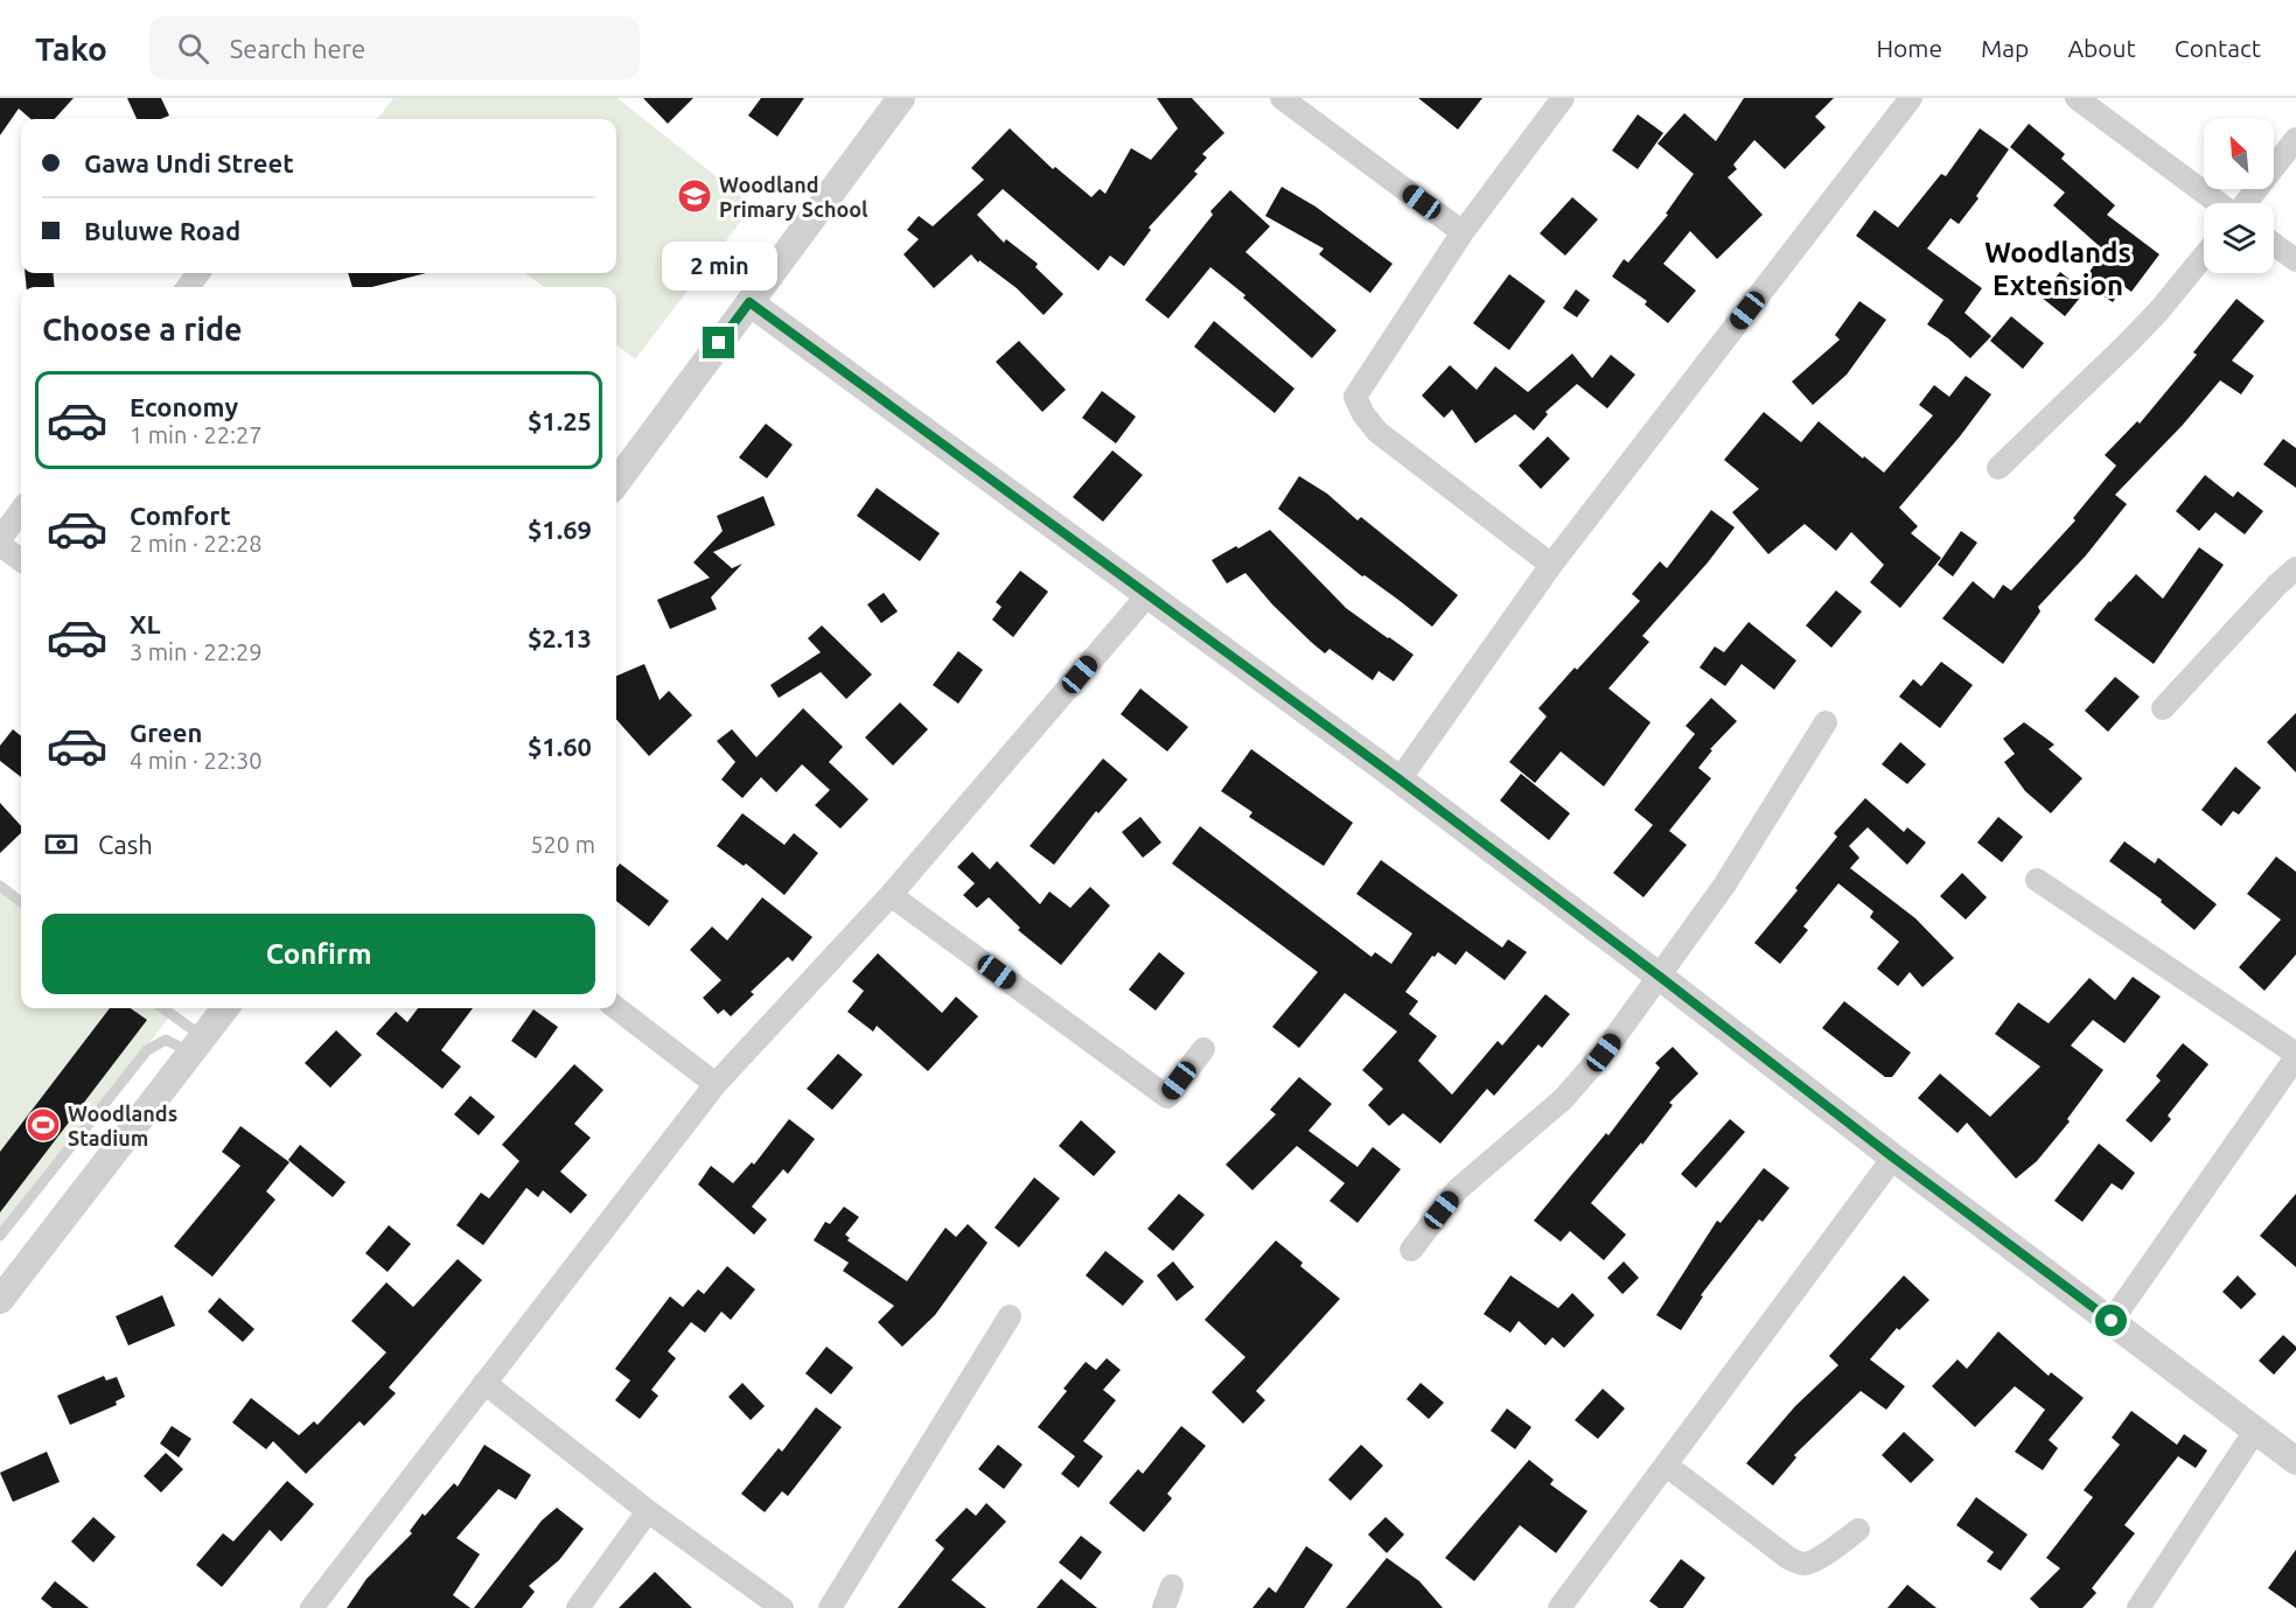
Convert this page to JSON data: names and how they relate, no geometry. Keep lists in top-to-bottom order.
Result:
{
  "districts": ["Woodlands Extension"],
  "places": {
    "school or university": ["Woodland Primary School"],
    "sports": ["Woodlands Stadium"]
  },
  "north": "top left",
  "page": {
    "header": "Tako",
    "search": "Search here",
    "nav": [
      "Home",
      "Map",
      "About",
      "Contact"
    ],
    "banner": ["Gawa Undi Street", "Buluwe Road"],
    "bubble": "2 min",
    "heading": "Choose a ride",
    "list": [
      {
        "name": "Economy",
        "note": "1 min · 22:27",
        "value": "$1.25"
      },
      {
        "name": "Comfort",
        "note": "2 min · 22:28",
        "value": "$1.69"
      },
      {
        "name": "XL",
        "note": "3 min · 22:29",
        "value": "$2.13"
      },
      {
        "name": "Green",
        "note": "4 min · 22:30",
        "value": "$1.60"
      }
    ],
    "pay": ["Cash", "520 m"],
    "buttons": "Confirm"
  }
}
